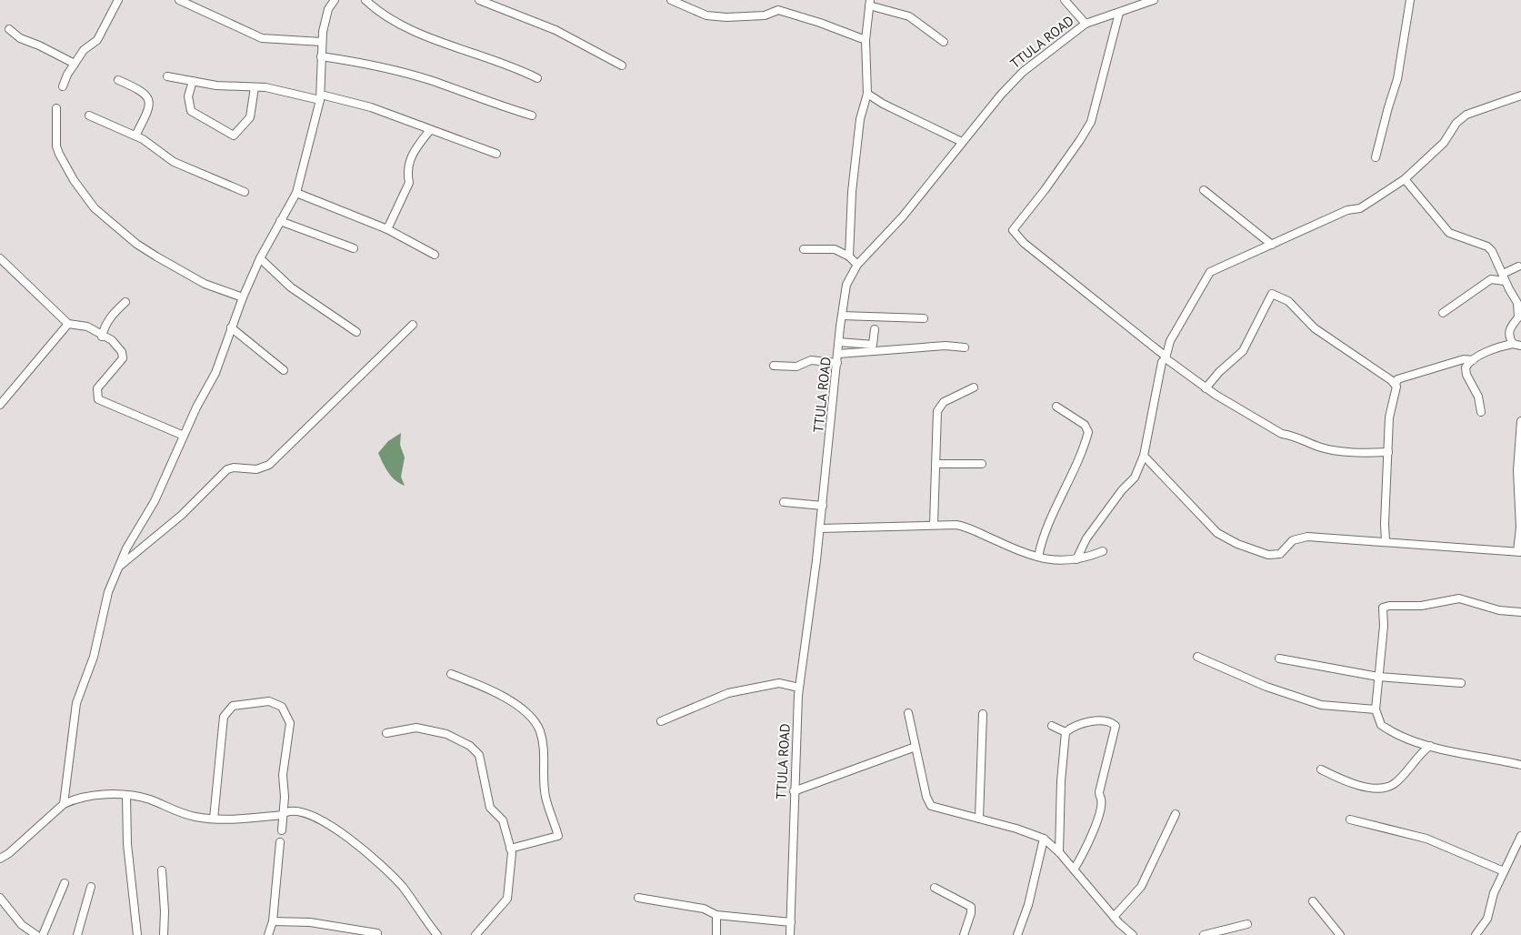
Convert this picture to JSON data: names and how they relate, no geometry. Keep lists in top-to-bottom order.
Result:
{
  "streets": {
    "street": ["TTULA ROAD"]
  }
}
